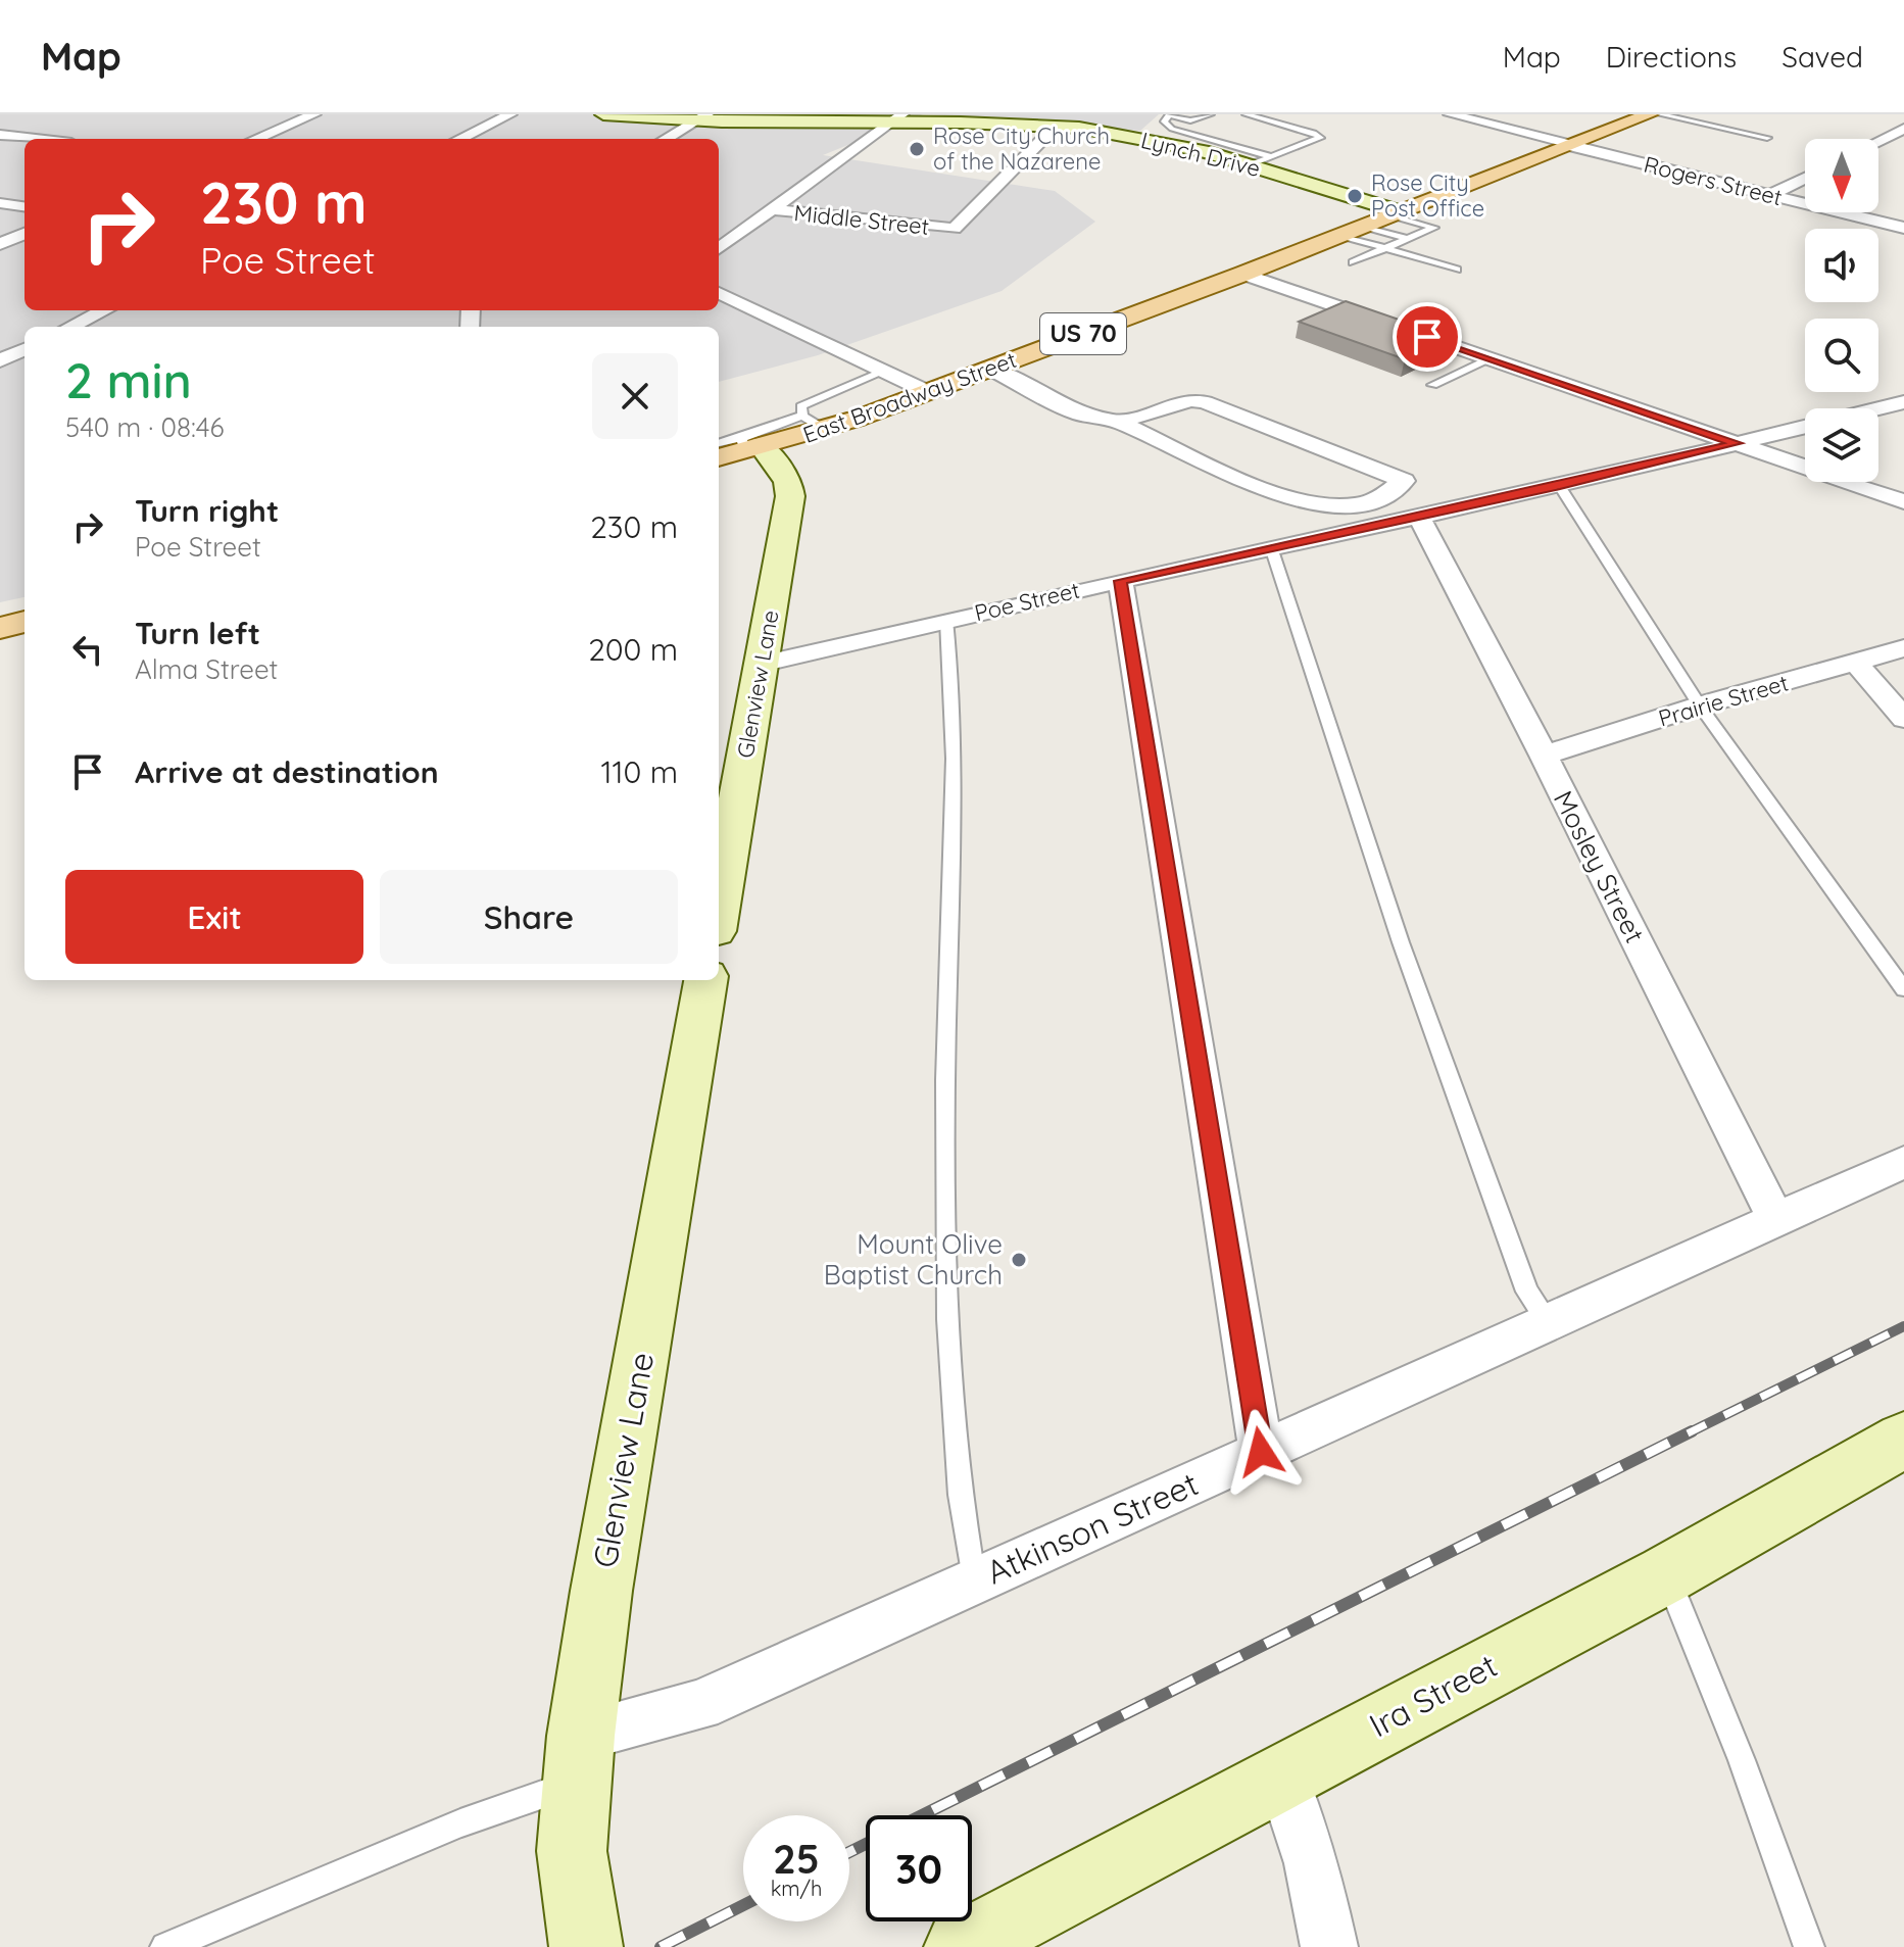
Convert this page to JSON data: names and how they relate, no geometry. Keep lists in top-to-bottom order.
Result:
{
  "streets": {
    "main road": ["US 70", "East Broadway Street"],
    "street": [
      "Lynch Drive",
      "Rogers Street",
      "Middle Street",
      "Poe Street",
      "Glenview Lane",
      "Prairie Street",
      "Mosley Street",
      "Atkinson Street",
      "Ira Street"
    ]
  },
  "crossings": [
    ["Lynch Drive", "Middle Street"],
    ["Lynch Drive", "East Broadway Street"],
    ["Rogers Street", "East Broadway Street"],
    ["East Broadway Street", "Glenview Lane"],
    ["Poe Street", "Glenview Lane"],
    ["Poe Street", "Mosley Street"],
    ["Glenview Lane", "Atkinson Street"],
    ["Prairie Street", "Mosley Street"],
    ["Mosley Street", "Atkinson Street"]
  ],
  "places": ["Rose City Church of the Nazarene", "Rose City Post Office", "Mount Olive Baptist Church"],
  "north": "bottom",
  "page": {
    "header": "Map",
    "nav": ["Map", "Directions", "Saved"],
    "turn": ["230 m", "Poe Street"],
    "heading": ["2 min", "540 m · 08:46"],
    "list": [
      {
        "name": "Turn right",
        "note": "Poe Street",
        "value": "230 m"
      },
      {
        "name": "Turn left",
        "note": "Alma Street",
        "value": "200 m"
      },
      {
        "name": "Arrive at destination",
        "value": "110 m"
      }
    ],
    "buttons": ["Exit", "Share"],
    "speed": "25 km/h",
    "limit": "30"
  }
}
